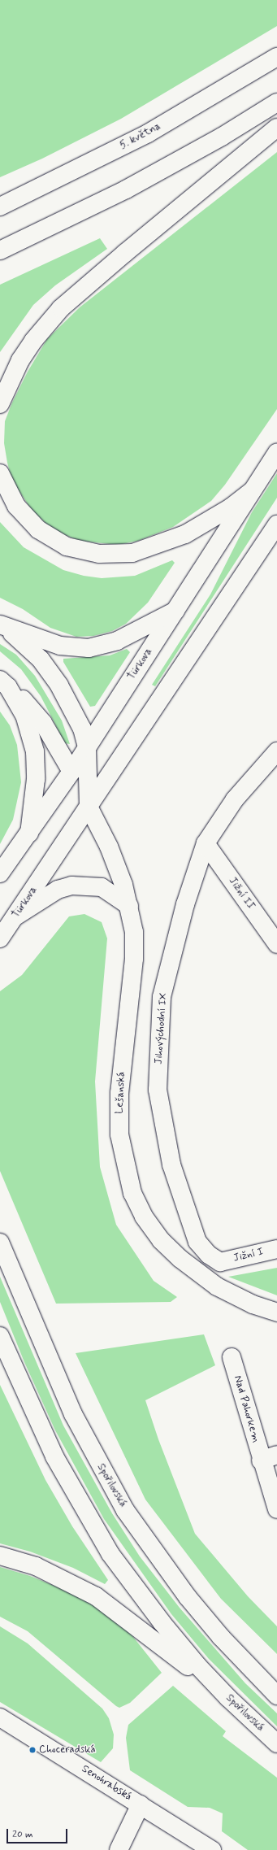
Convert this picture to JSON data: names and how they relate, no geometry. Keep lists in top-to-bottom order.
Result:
{
  "streets": {
    "main road": [
      "5. května",
      "Türkova",
      "Jižní II",
      "Jihovýchodní IX",
      "Lešanská",
      "Jižní I",
      "Nad Pahorkem",
      "Spořilovská",
      "Senohrabská"
    ]
  },
  "crossings": [
    ["Türkova", "Lešanská"],
    ["Jižní II", "Jihovýchodní IX"],
    ["Jihovýchodní IX", "Jižní I"]
  ],
  "places": ["Choceradská"],
  "scale_bar": "20 m"
}
